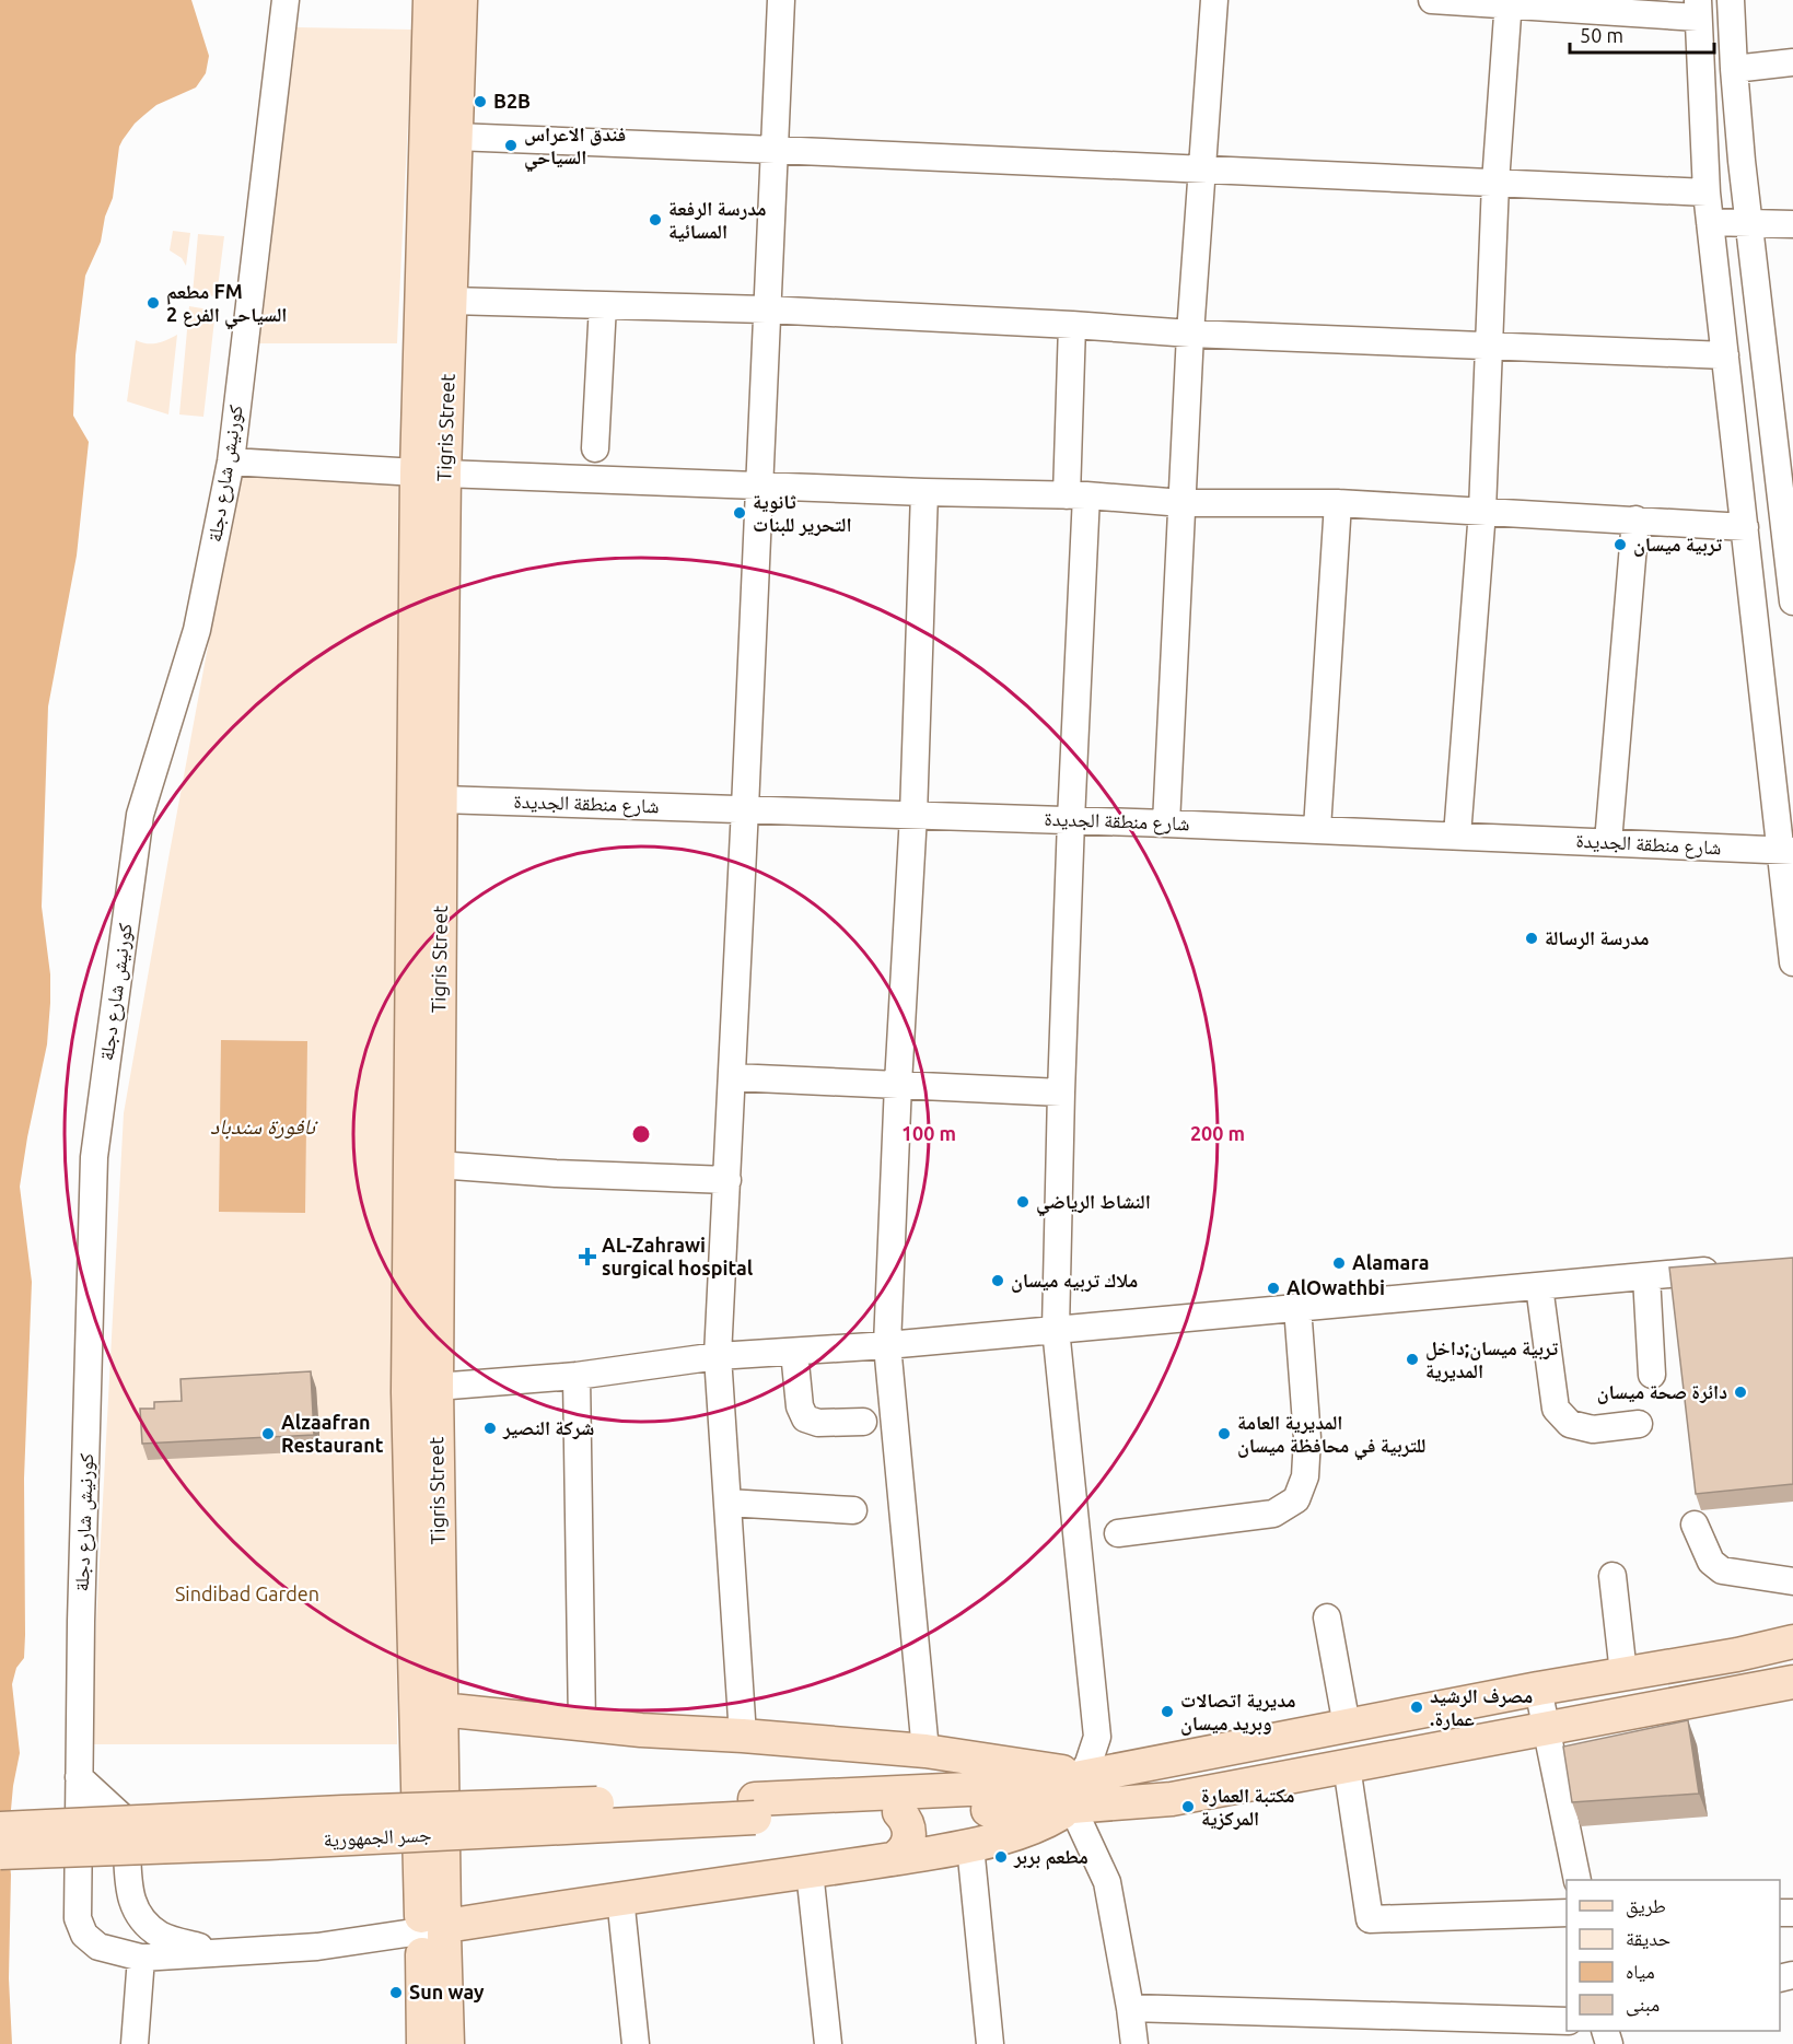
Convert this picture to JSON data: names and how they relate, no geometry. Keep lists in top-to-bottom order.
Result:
{
  "streets": {
    "main road": ["Tigris Street", "جسر الجمهورية"],
    "street": ["كورنيش شارع دجلة", "شارع منطقة الجديدة"]
  },
  "crossings": [
    ["Tigris Street", "كورنيش شارع دجلة"],
    ["Tigris Street", "شارع منطقة الجديدة"]
  ],
  "water": ["نافورة سندباد"],
  "parks": ["Sindibad Garden"],
  "places": {
    "other": [
      "B2B",
      "فندق الاعراس السياحي",
      "مدرسة الرفعة المسائية",
      "مطعم FM السياحي الفرع 2",
      "ثانوية التحرير للبنات",
      "تربية ميسان",
      "مدرسة الرسالة",
      "النشاط الرياضي",
      "Alamara",
      "ملاك تربيه ميسان",
      "AlOwathbi",
      "تربية ميسان;داخل المديرية",
      "دائرة صحة ميسان",
      "شركة النصير",
      "Alzaafran Restaurant",
      "المديرية العامة للتربية في محافظة ميسان",
      "مصرف الرشيد .عمارة",
      "مديرية اتصالات وبريد ميسان",
      "مكتبة العمارة المركزية",
      "مطعم بربر",
      "Sun way"
    ],
    "health": ["AL-Zahrawi surgical hospital"]
  },
  "legend": [
    "طريق",
    "حديقة",
    "مياه",
    "مبنى"
  ],
  "scale_bar": "50 m",
  "rings": ["100 m", "200 m"]
}
